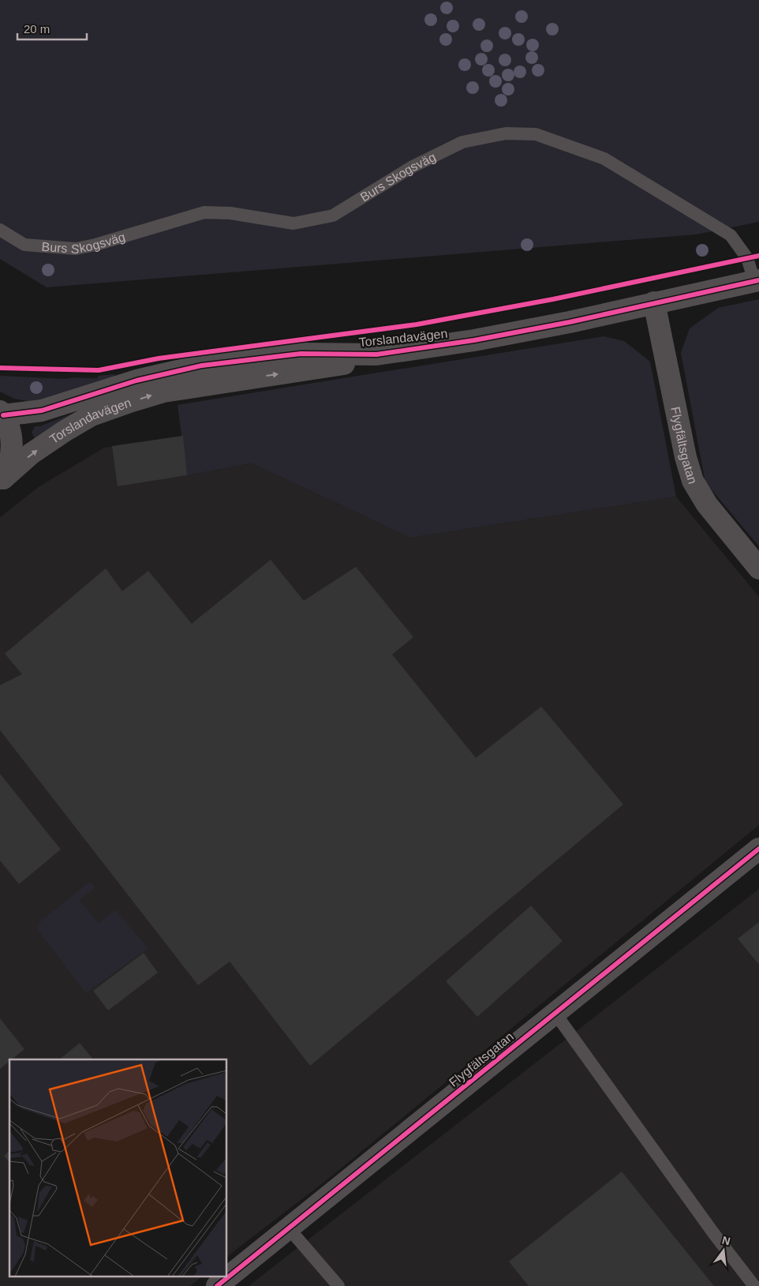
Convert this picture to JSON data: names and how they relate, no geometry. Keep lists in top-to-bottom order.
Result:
{
  "streets": {
    "street": ["Torslandavägen", "Flygfältsgatan"],
    "lane": ["Burs Skogsväg"]
  },
  "crossings": [
    ["Burs Skogsväg", "Torslandavägen"],
    ["Torslandavägen", "Flygfältsgatan"]
  ],
  "scale_bar": "20 m",
  "north": "top"
}
